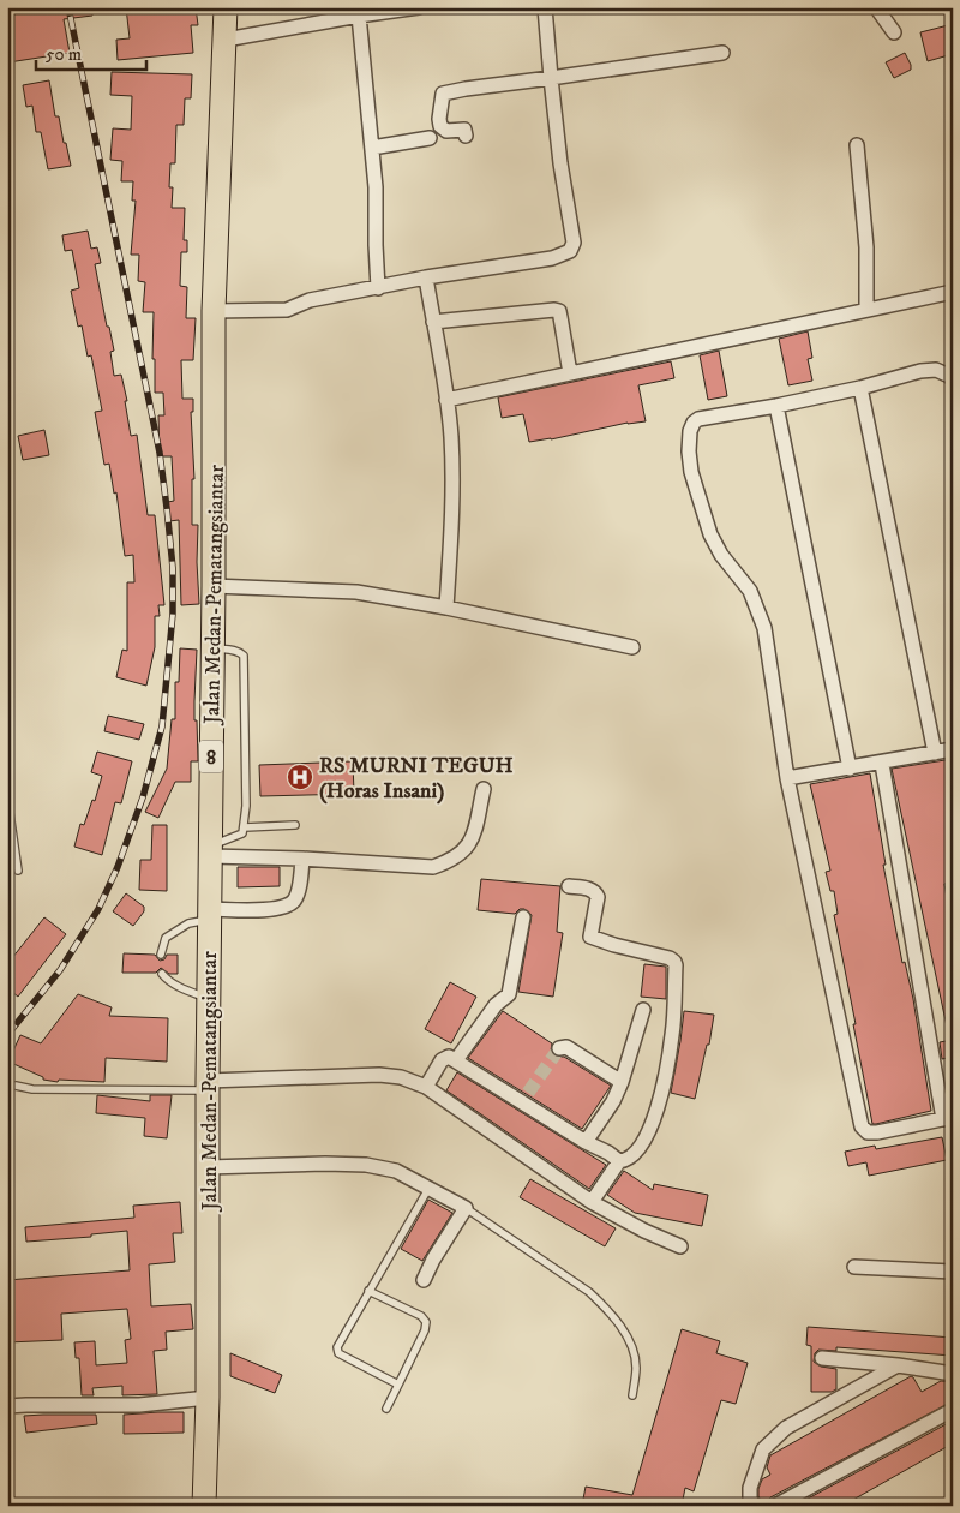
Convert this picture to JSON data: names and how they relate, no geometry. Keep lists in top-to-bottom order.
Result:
{
  "streets": {
    "highway": ["Jalan Medan-Pematangsiantar", "8"]
  },
  "places": {
    "hospital": ["RS MURNI TEGUH (Horas Insani)"]
  },
  "scale_bar": "50 m"
}
